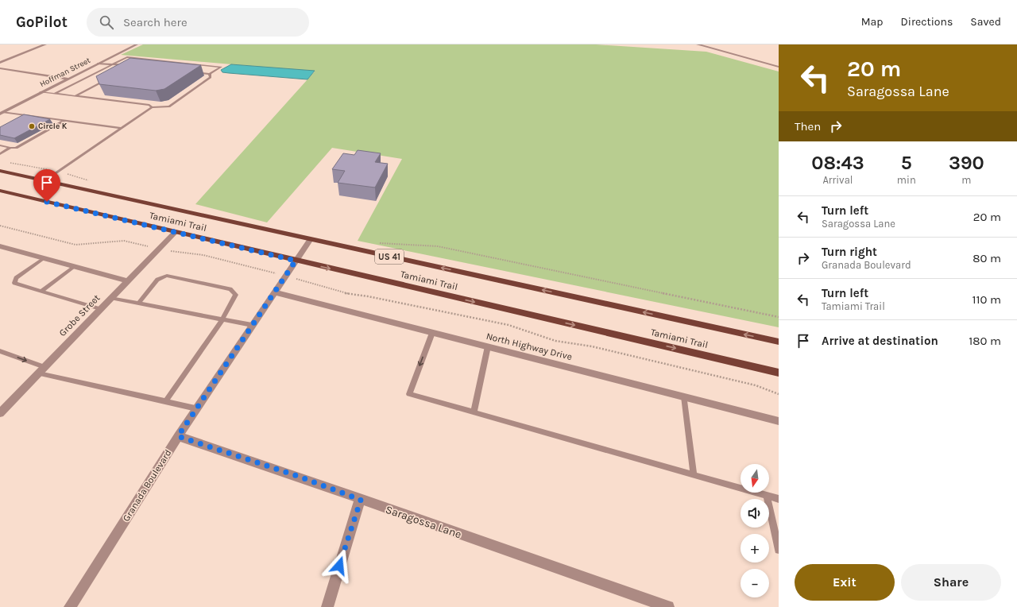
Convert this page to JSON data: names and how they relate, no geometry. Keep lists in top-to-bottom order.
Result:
{
  "streets": {
    "main road": ["Tamiami Trail", "US 41"],
    "street": [
      "Hoffman Street",
      "Grobe Street",
      "North Highway Drive",
      "Granada Boulevard",
      "Saragossa Lane"
    ]
  },
  "crossings": [
    ["Tamiami Trail", "Grobe Street"],
    ["Tamiami Trail", "Granada Boulevard"],
    ["North Highway Drive", "Granada Boulevard"],
    ["Granada Boulevard", "Saragossa Lane"]
  ],
  "places": ["Circle K"],
  "north": "bottom",
  "page": {
    "header": "GoPilot",
    "search": "Search here",
    "nav": ["Map", "Directions", "Saved"],
    "turn": ["20 m", "Saragossa Lane"],
    "then": "Then",
    "eta": [
      "08:43",
      "Arrival",
      "5",
      "min",
      "390",
      "m"
    ],
    "list": [
      {
        "name": "Turn left",
        "note": "Saragossa Lane",
        "value": "20 m"
      },
      {
        "name": "Turn right",
        "note": "Granada Boulevard",
        "value": "80 m"
      },
      {
        "name": "Turn left",
        "note": "Tamiami Trail",
        "value": "110 m"
      },
      {
        "name": "Arrive at destination",
        "value": "180 m"
      }
    ],
    "map_buttons": ["+", "−"],
    "buttons": ["Exit", "Share"]
  }
}
